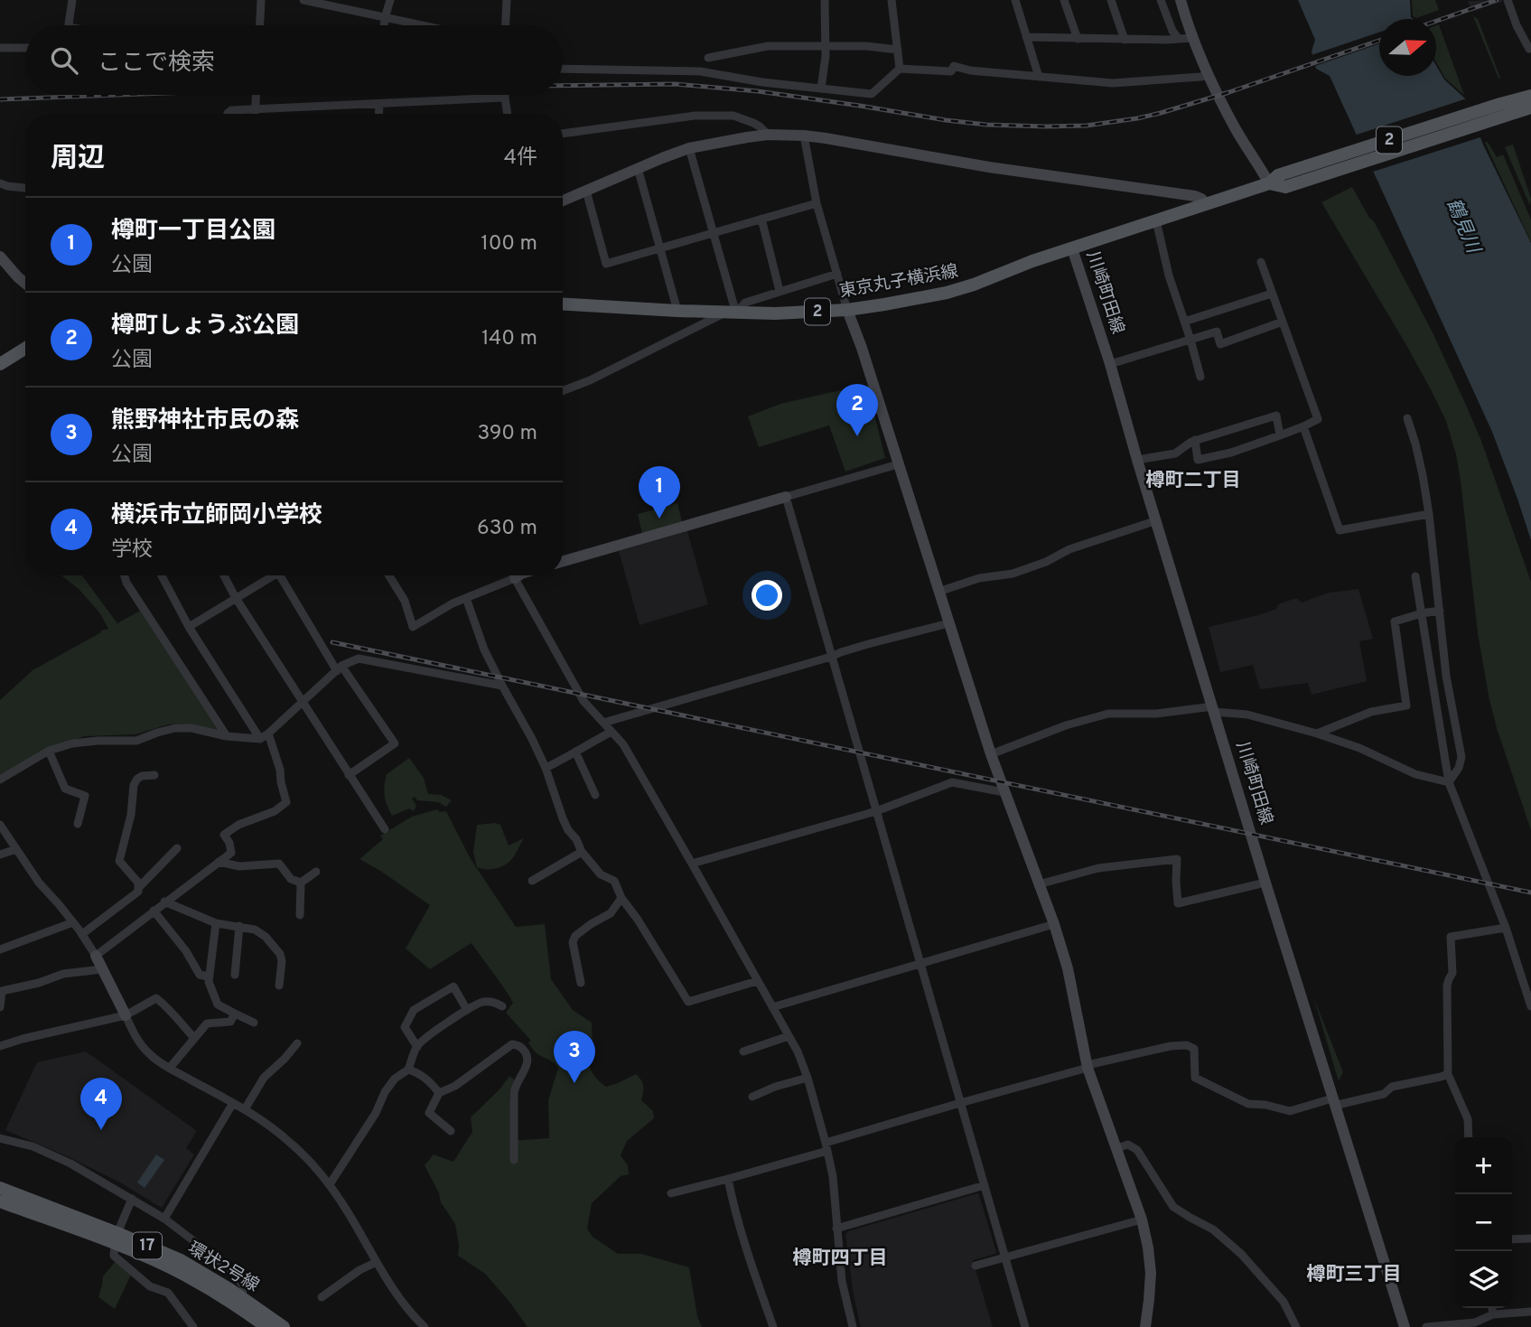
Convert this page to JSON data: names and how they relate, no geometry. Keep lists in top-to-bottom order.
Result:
{
  "streets": {
    "main road": [
      "2",
      "東京丸子横浜線",
      "17",
      "環状2号線"
    ],
    "street": ["川崎町田線"]
  },
  "crossings": [
    ["東京丸子横浜線", "川崎町田線"]
  ],
  "districts": ["樽町二丁目", "樽町四丁目", "樽町三丁目"],
  "water": ["鶴見川"],
  "north": "right",
  "page": {
    "search": "ここで検索",
    "heading": ["周辺", "4件"],
    "list": [
      {
        "mark": "1",
        "name": "樽町一丁目公園",
        "note": "公園",
        "value": "100 m"
      },
      {
        "mark": "2",
        "name": "樽町しょうぶ公園",
        "note": "公園",
        "value": "140 m"
      },
      {
        "mark": "3",
        "name": "熊野神社市民の森",
        "note": "公園",
        "value": "390 m"
      },
      {
        "mark": "4",
        "name": "横浜市立師岡小学校",
        "note": "学校",
        "value": "630 m"
      }
    ],
    "pins": [
      "2",
      "1",
      "3",
      "4"
    ],
    "map_buttons": ["+", "−"]
  }
}
